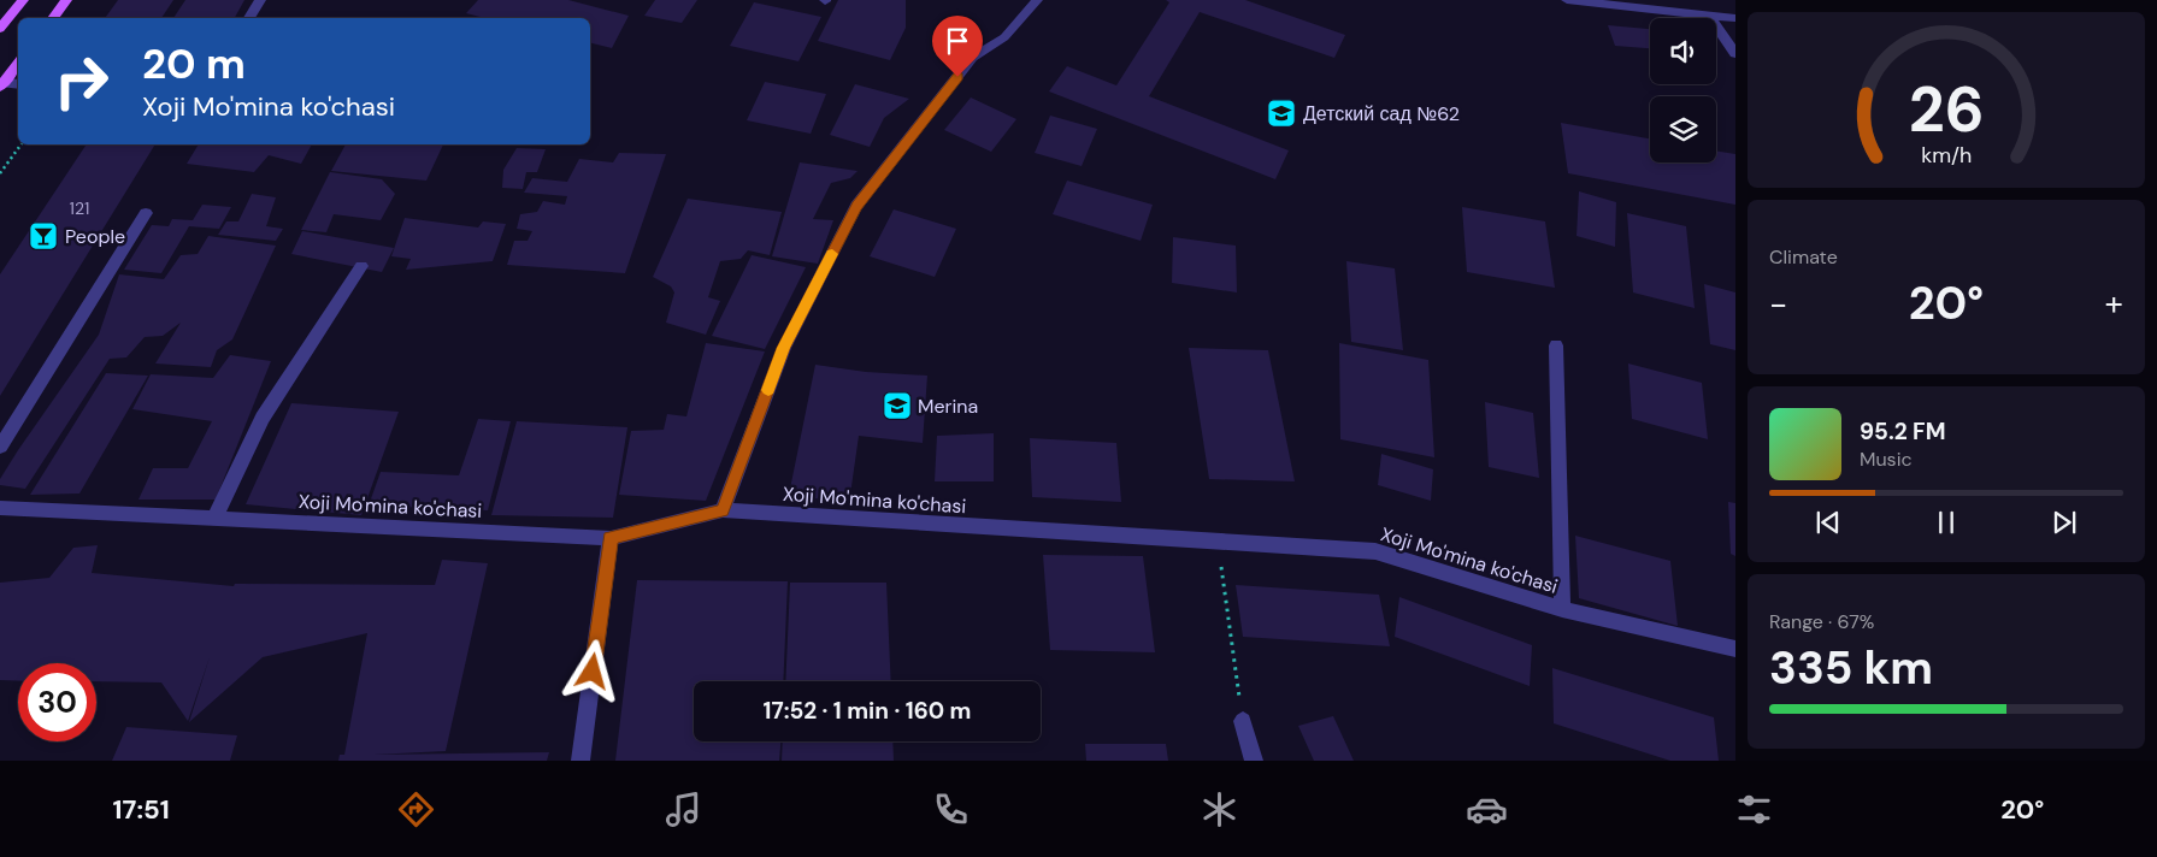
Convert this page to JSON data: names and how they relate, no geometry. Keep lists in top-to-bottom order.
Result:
{
  "streets": {
    "street": ["Xoji Mo'mina ko'chasi"]
  },
  "places": {
    "school or university": ["Детский сад №62", "Merina"],
    "bar": ["People"]
  },
  "house_numbers": ["121"],
  "page": {
    "turn": ["20 m", "Xoji Mo'mina ko'chasi"],
    "tile": [
      "Climate",
      ["Range · 67%", "335 km"]
    ],
    "heat": ["−", "20°", "+"],
    "song": ["95.2 FM", "Music"],
    "limit": "30",
    "trip": "17:52 · 1 min · 160 m",
    "tabs": ["17:51", "20°"],
    "gauge": ["26", "km/h"]
  }
}
